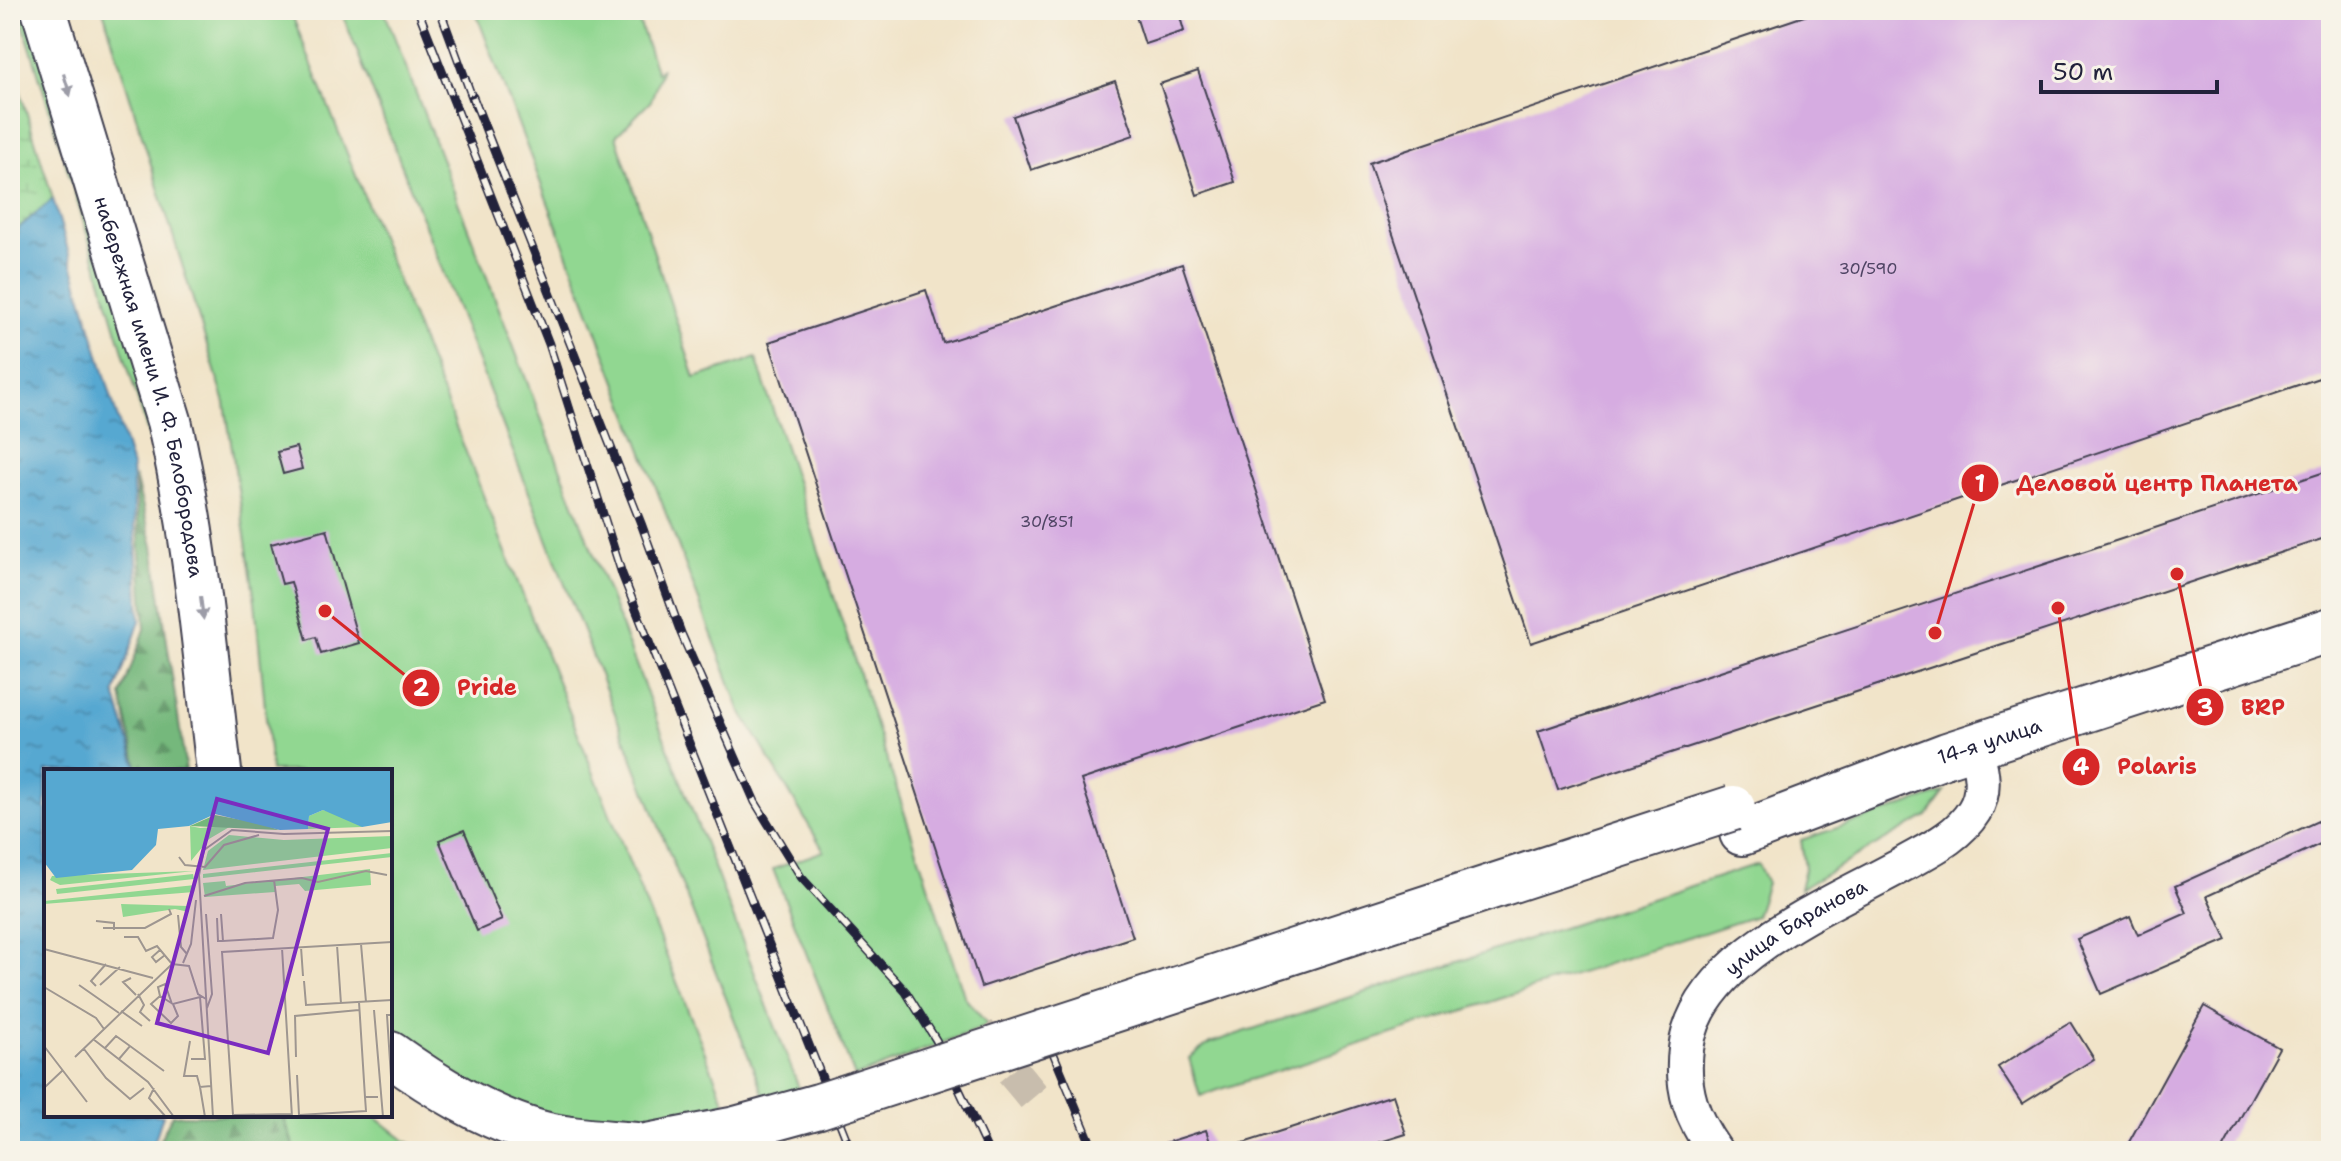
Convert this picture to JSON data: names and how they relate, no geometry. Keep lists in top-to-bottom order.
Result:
{
  "streets": {
    "main road": ["набережная имени И. Ф. Белобородова", "14-я улица"],
    "street": ["улица Баранова"]
  },
  "crossings": [
    ["14-я улица", "улица Баранова"]
  ],
  "places": [
    "BRP",
    "Polaris",
    "Pride",
    "Деловой центр Планета"
  ],
  "house_numbers": ["30/590", "30/851"],
  "scale_bar": "50 m"
}
